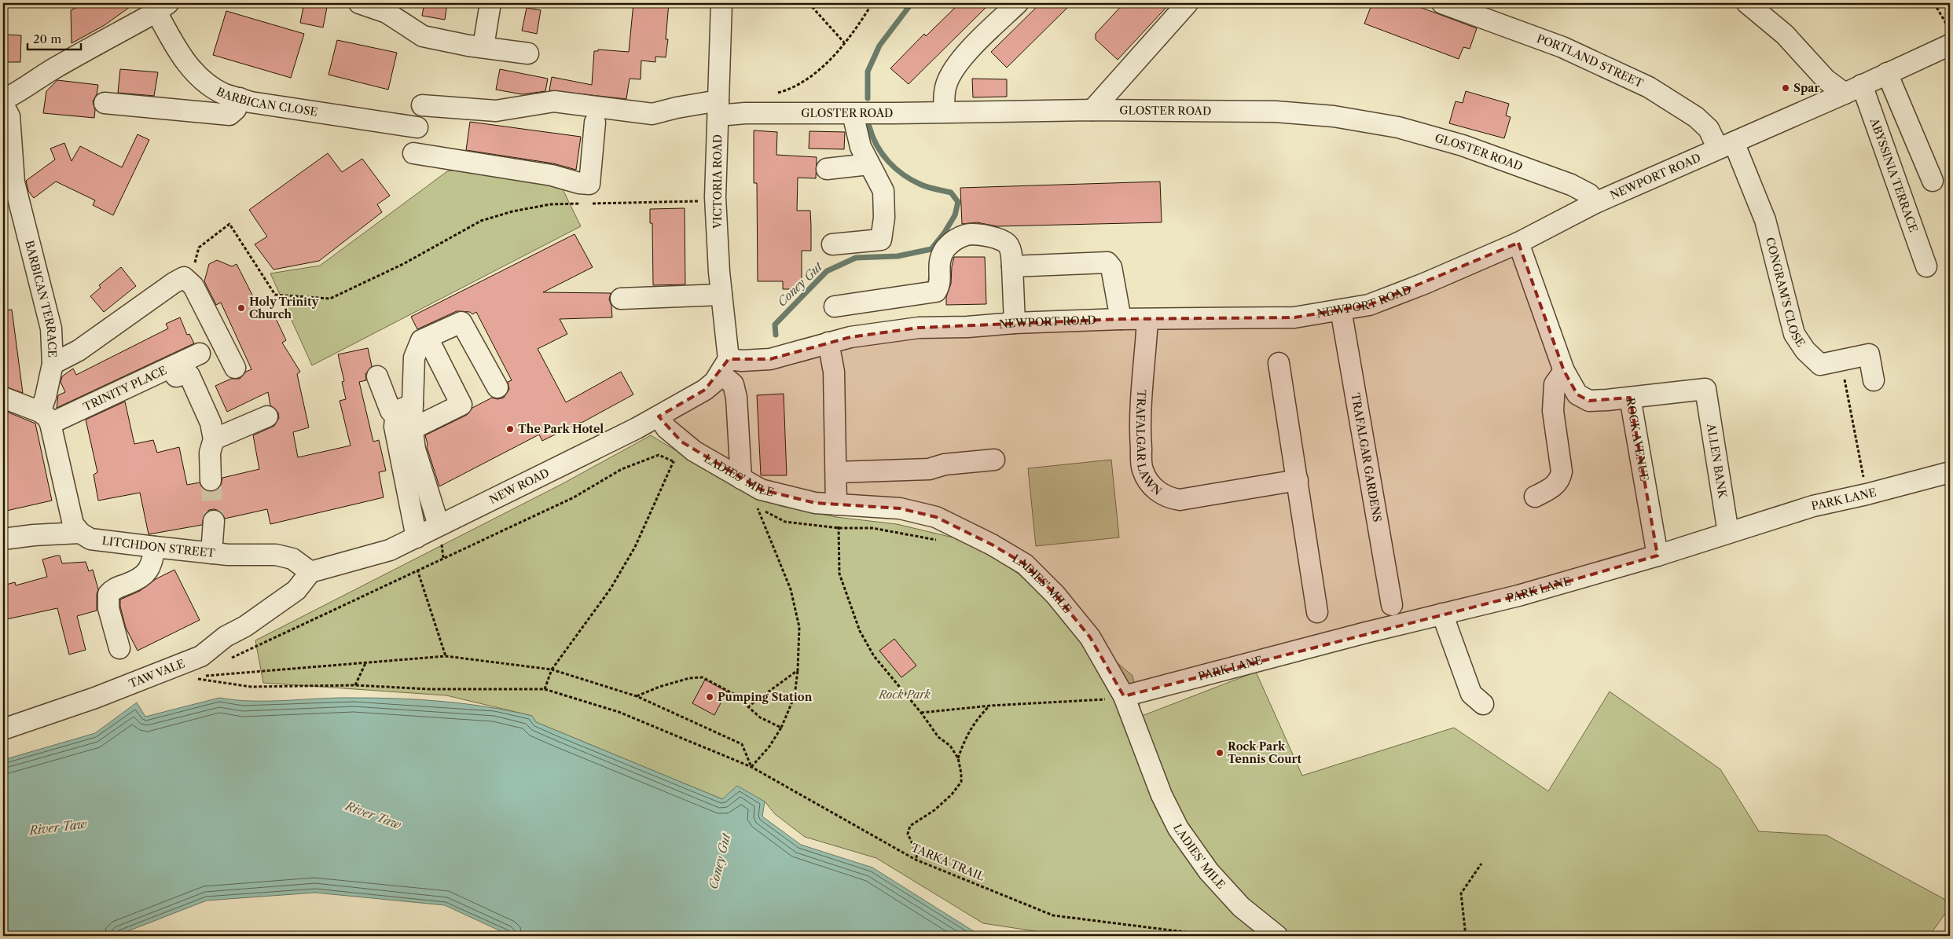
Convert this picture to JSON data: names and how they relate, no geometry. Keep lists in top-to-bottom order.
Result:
{
  "streets": {
    "street": [
      "PORTLAND STREET",
      "BARBICAN CLOSE",
      "GLOSTER ROAD",
      "NEWPORT ROAD",
      "ABYSSINIA TERRACE",
      "VICTORIA ROAD",
      "CONGRAM'S CLOSE",
      "BARBICAN TERRACE",
      "TRINITY PLACE",
      "TRAFALGAR LAWN",
      "ROCK AVENUE",
      "TRAFALGAR GARDENS",
      "ALLEN BANK",
      "LADIES' MILE",
      "NEW ROAD",
      "PARK LANE",
      "LITCHDON STREET",
      "TAW VALE"
    ],
    "path": ["TARKA TRAIL"]
  },
  "crossings": [
    ["PORTLAND STREET", "NEWPORT ROAD"],
    ["PORTLAND STREET", "CONGRAM'S CLOSE"],
    ["BARBICAN CLOSE", "GLOSTER ROAD"],
    ["GLOSTER ROAD", "NEWPORT ROAD"],
    ["GLOSTER ROAD", "VICTORIA ROAD"],
    ["NEWPORT ROAD", "ABYSSINIA TERRACE"],
    ["NEWPORT ROAD", "VICTORIA ROAD"],
    ["NEWPORT ROAD", "CONGRAM'S CLOSE"],
    ["NEWPORT ROAD", "TRAFALGAR LAWN"],
    ["NEWPORT ROAD", "ROCK AVENUE"],
    ["NEWPORT ROAD", "TRAFALGAR GARDENS"],
    ["NEWPORT ROAD", "NEW ROAD"],
    ["VICTORIA ROAD", "NEW ROAD"],
    ["BARBICAN TERRACE", "TRINITY PLACE"],
    ["ROCK AVENUE", "ALLEN BANK"],
    ["ROCK AVENUE", "PARK LANE"],
    ["ALLEN BANK", "PARK LANE"],
    ["LADIES' MILE", "NEW ROAD"],
    ["LADIES' MILE", "PARK LANE"],
    ["NEW ROAD", "LITCHDON STREET"],
    ["NEW ROAD", "TAW VALE"],
    ["LITCHDON STREET", "TAW VALE"]
  ],
  "water": ["Coney Gut", "River Taw"],
  "parks": ["Rock Park"],
  "places": [
    "Spar",
    "Holy Trinity Church",
    "The Park Hotel",
    "Pumping Station",
    "Rock Park Tennis Court"
  ],
  "scale_bar": "20 m"
}
